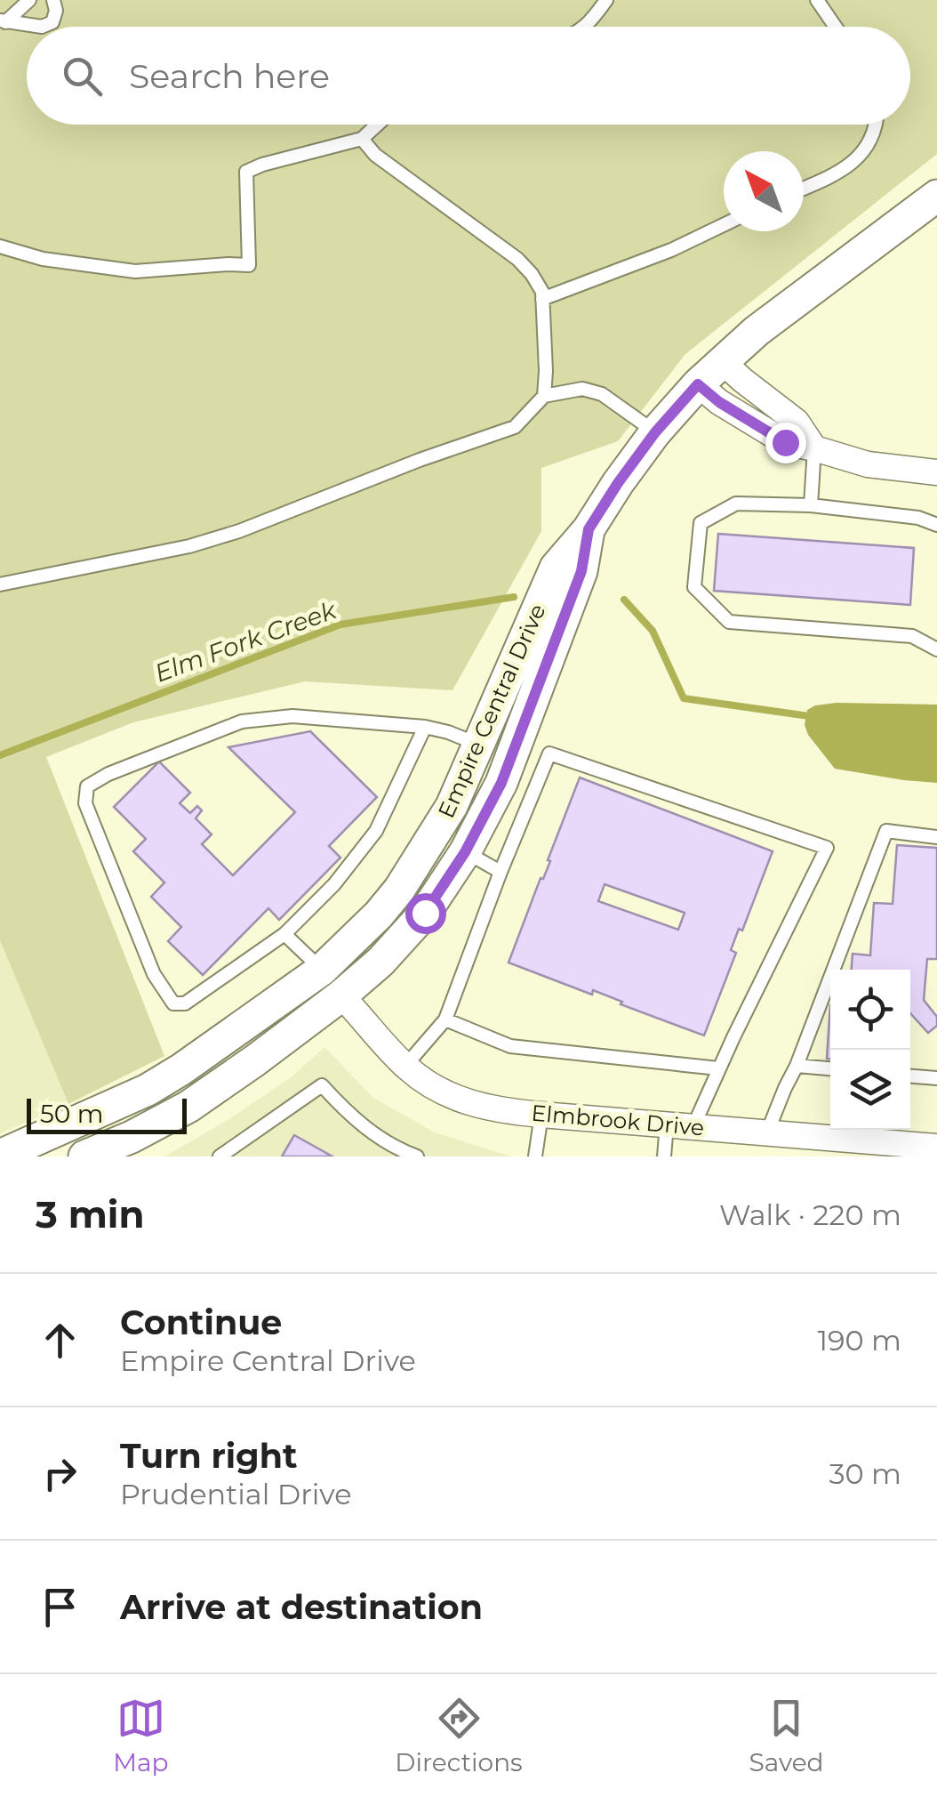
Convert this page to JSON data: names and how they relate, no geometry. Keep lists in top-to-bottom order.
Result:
{
  "streets": {
    "street": ["Empire Central Drive", "Elmbrook Drive"]
  },
  "crossings": [
    ["Empire Central Drive", "Elmbrook Drive"]
  ],
  "water": ["Elm Fork Creek"],
  "scale_bar": "50 m",
  "north": "top left",
  "page": {
    "search": "Search here",
    "scale": "50 m",
    "heading": ["3 min", "Walk · 220 m"],
    "list": [
      ["Continue", "Empire Central Drive", "190 m"],
      ["Turn right", "Prudential Drive", "30 m"],
      "Arrive at destination"
    ],
    "nav": ["Map", "Directions", "Saved"]
  }
}
